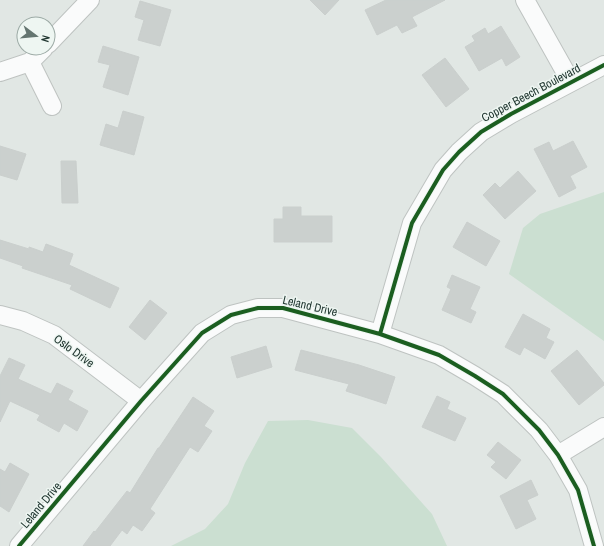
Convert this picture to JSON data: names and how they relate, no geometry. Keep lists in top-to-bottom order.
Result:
{
  "streets": {
    "street": ["Copper Beech Boulevard", "Leland Drive", "Oslo Drive"]
  },
  "crossings": [
    ["Copper Beech Boulevard", "Leland Drive"],
    ["Leland Drive", "Oslo Drive"]
  ],
  "north": "right"
}
